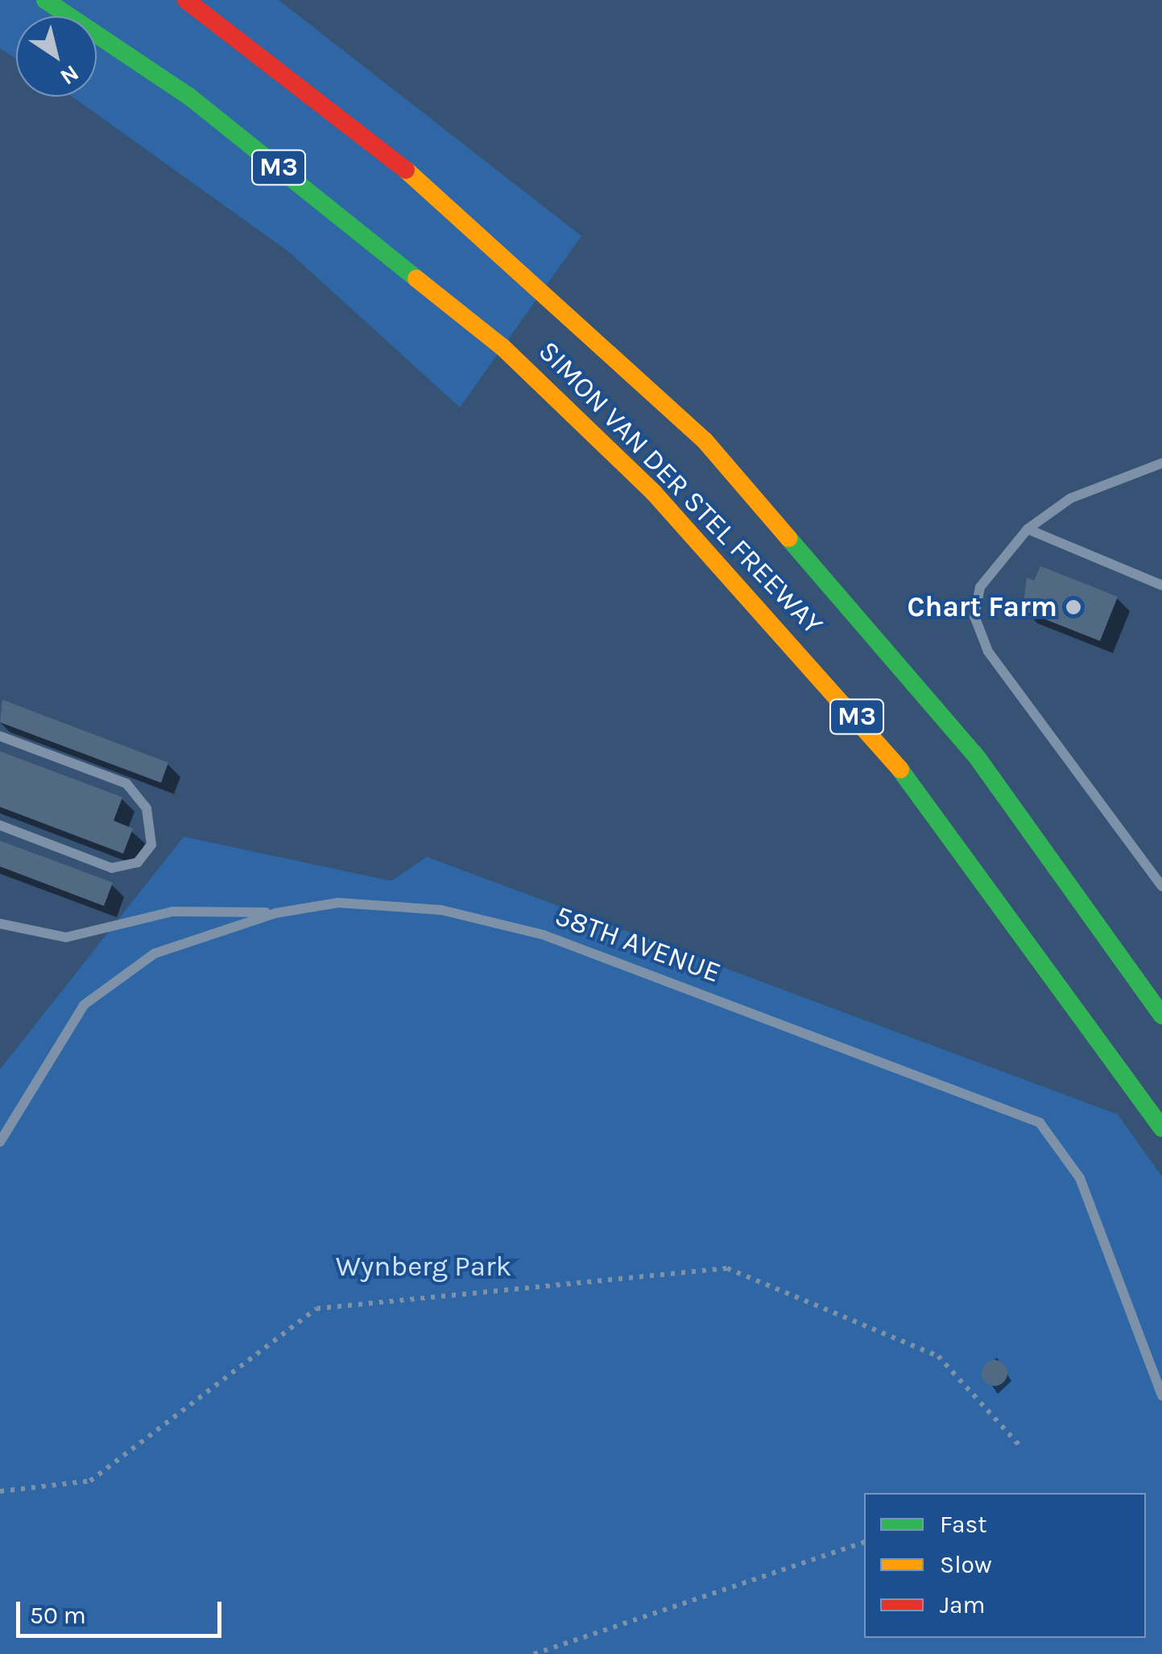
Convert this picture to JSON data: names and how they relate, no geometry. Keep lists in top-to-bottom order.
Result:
{
  "streets": {
    "highway": ["M3", "SIMON VAN DER STEL FREEWAY"],
    "lane": ["58TH AVENUE"]
  },
  "parks": ["Wynberg Park"],
  "places": ["Chart Farm"],
  "legend": ["Fast", "Slow", "Jam"],
  "scale_bar": "50 m",
  "north": "bottom right"
}
